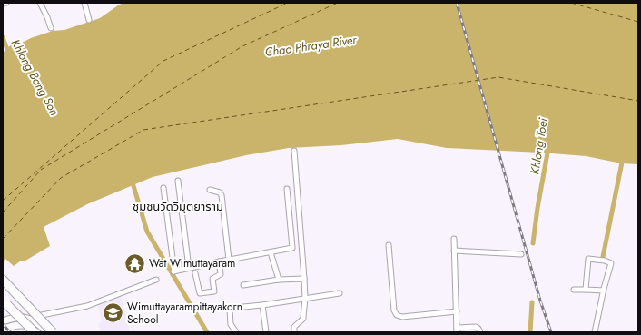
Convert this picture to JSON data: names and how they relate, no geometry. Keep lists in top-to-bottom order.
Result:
{
  "districts": ["ชุมชนวัดวิมุตยาราม"],
  "water": ["Chao Phraya River", "Khlong Bang Son", "Khlong Toei"],
  "places": {
    "temple": ["Wat Wimuttayaram"],
    "school or university": ["Wimuttayarampittayakorn School"]
  }
}
